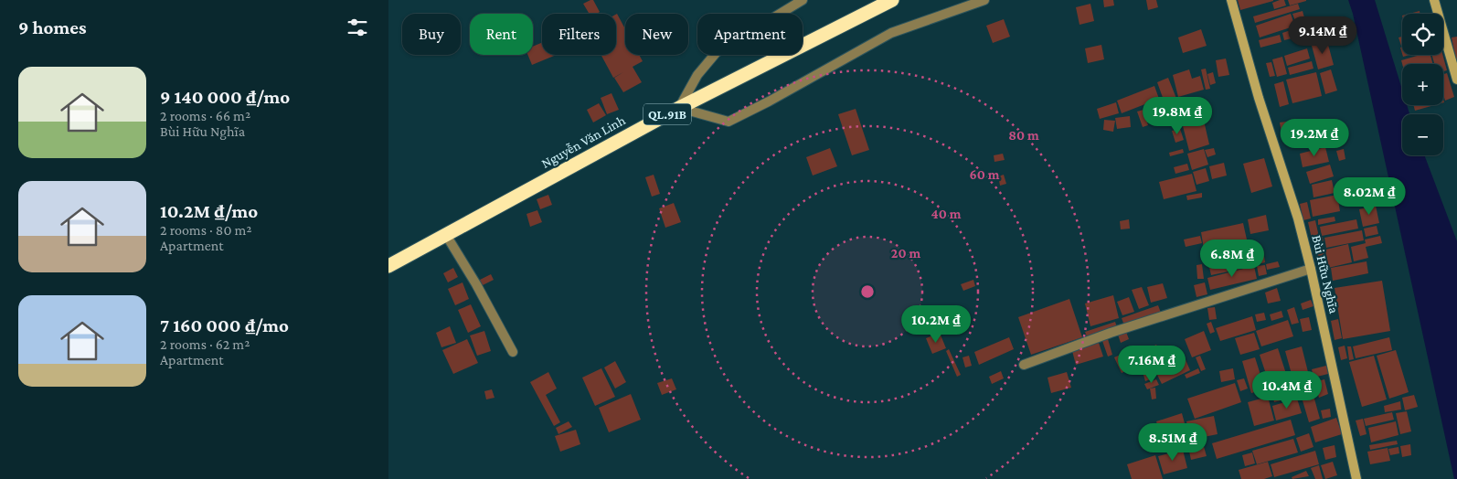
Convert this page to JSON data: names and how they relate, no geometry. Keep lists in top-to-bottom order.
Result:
{
  "streets": {
    "highway": ["QL.91B", "Nguyễn Văn Linh"],
    "main road": ["Bùi Hữu Nghĩa"]
  },
  "page": {
    "heading": "9 homes",
    "map_buttons": ["+", "−"],
    "chip": [
      "Buy",
      "Rent",
      "Filters",
      "New",
      "Apartment"
    ],
    "price": [
      "9.14M ₫",
      "19.8M ₫",
      "19.2M ₫",
      "8.02M ₫",
      "6.8M ₫",
      "10.2M ₫",
      "7.16M ₫",
      "10.4M ₫",
      "8.51M ₫"
    ],
    "list": [
      {
        "name": "9 140 000 ₫/mo",
        "note": "2 rooms · 66 m² · Bùi Hữu Nghĩa"
      },
      {
        "name": "10.2M ₫/mo",
        "note": "2 rooms · 80 m² · Apartment"
      },
      {
        "name": "7 160 000 ₫/mo",
        "note": "2 rooms · 62 m² · Apartment"
      }
    ]
  },
  "rings": [
    "80 m",
    "60 m",
    "40 m",
    "20 m"
  ]
}
